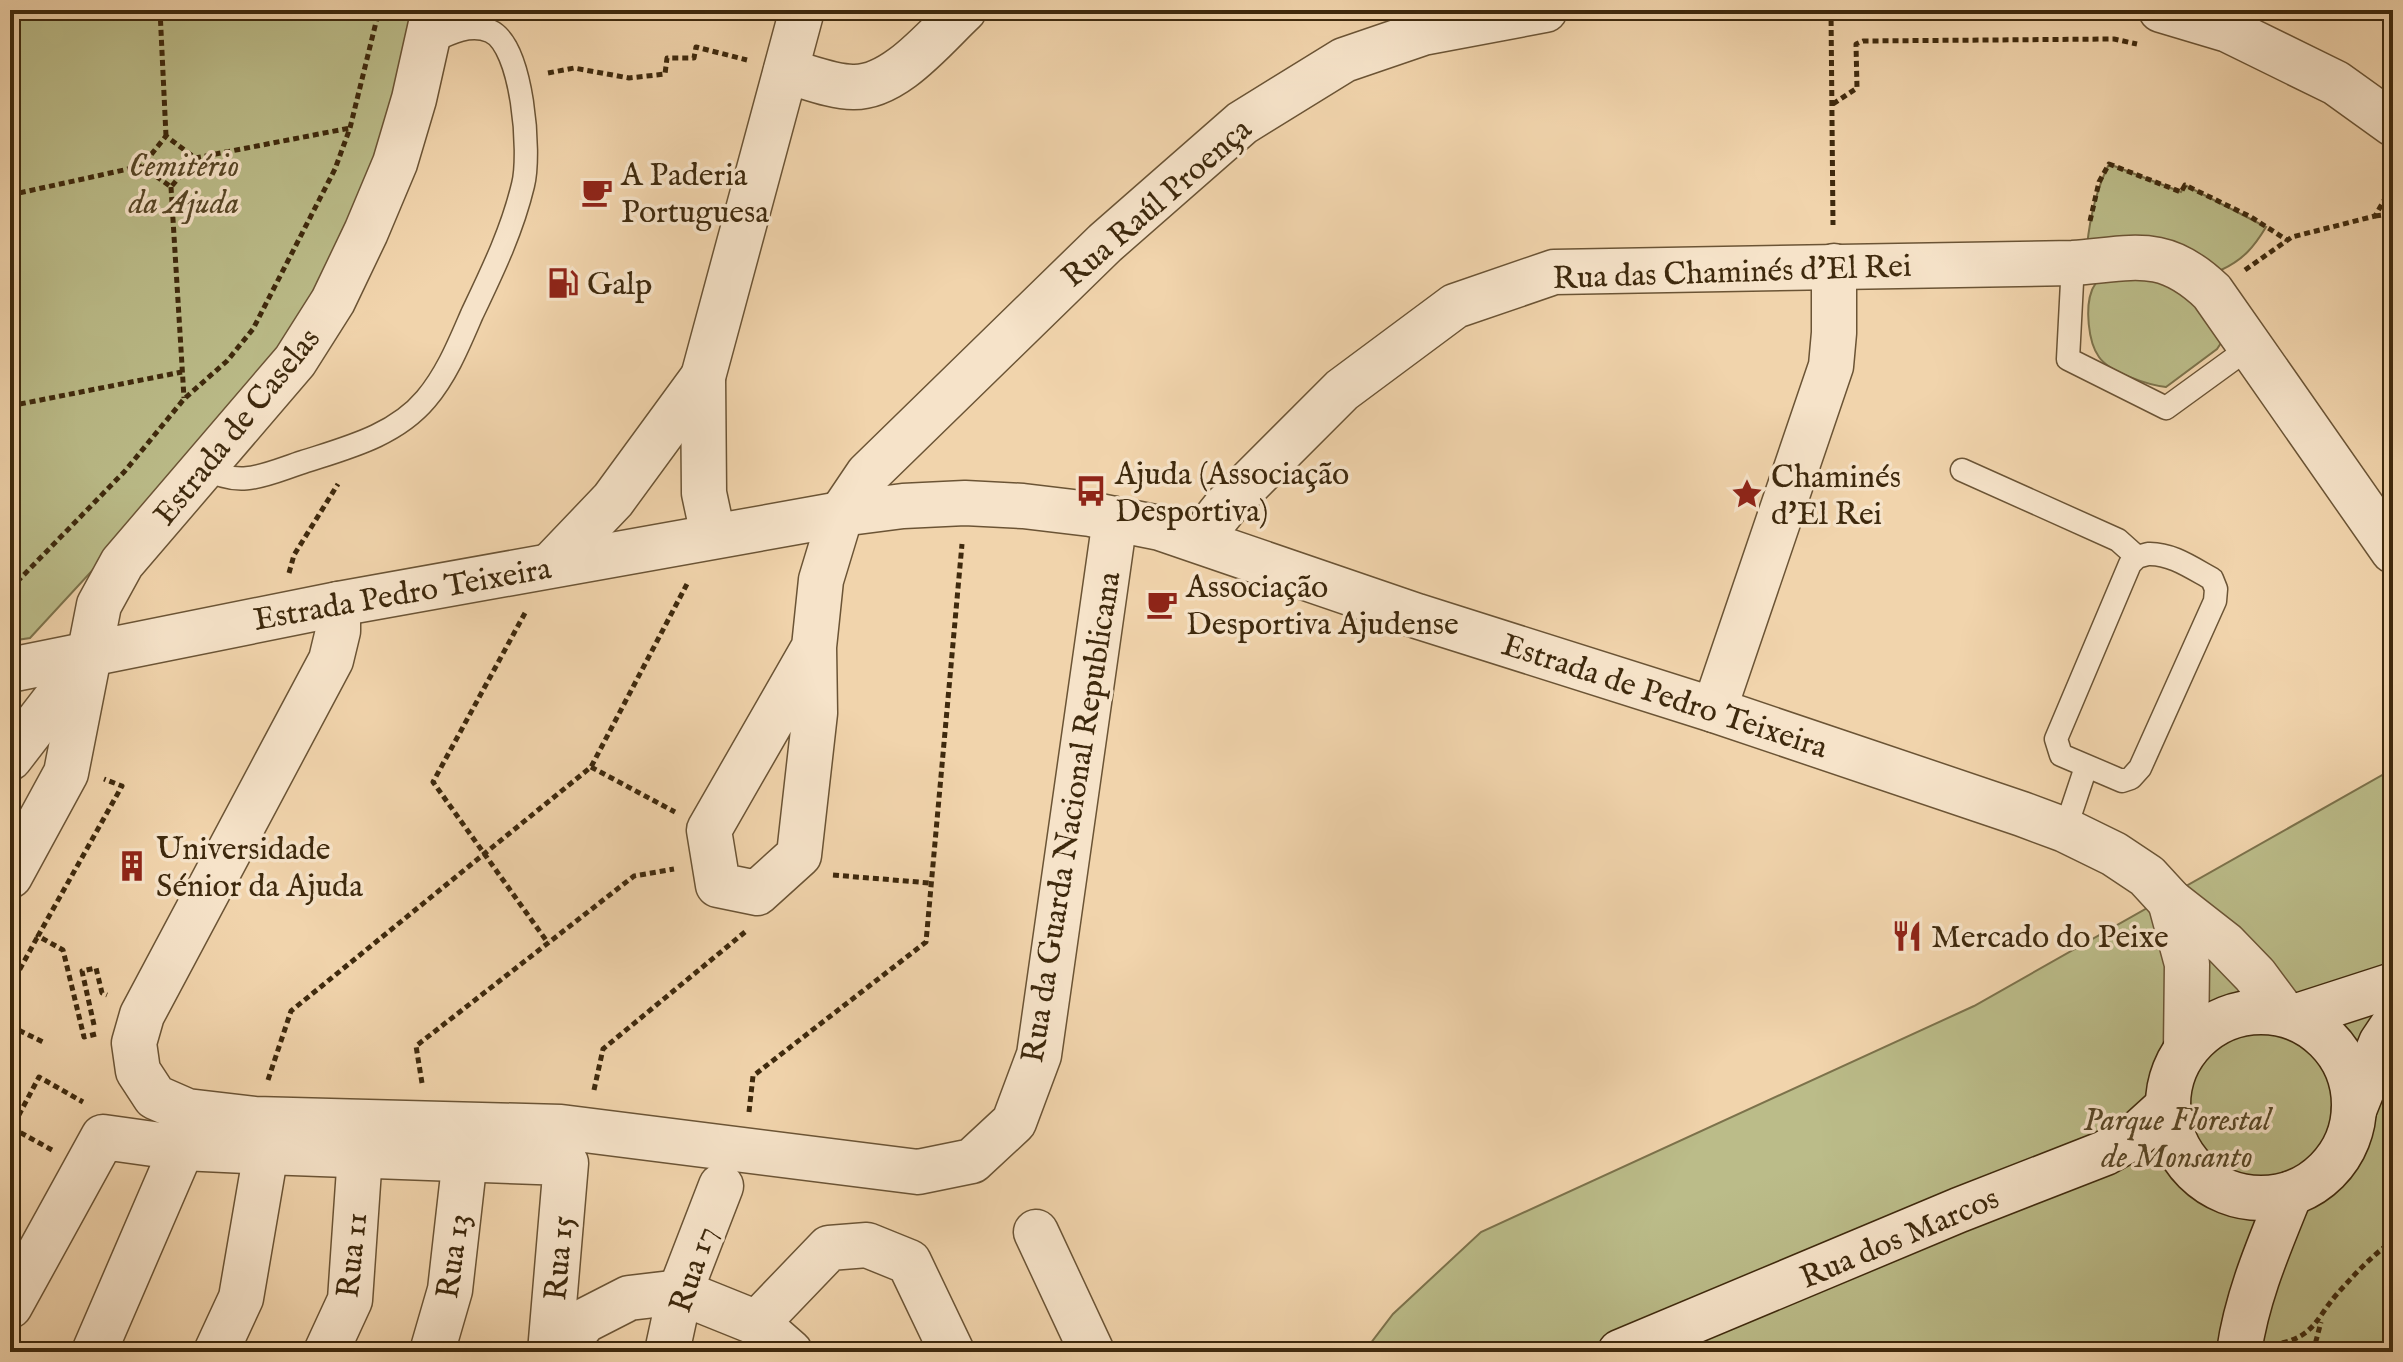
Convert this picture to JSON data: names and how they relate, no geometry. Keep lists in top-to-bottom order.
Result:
{
  "streets": {
    "street": [
      "Rua Raúl Proença",
      "Rua das Chaminés d'El Rei",
      "Estrada de Caselas",
      "Estrada Pedro Teixeira",
      "Estrada de Pedro Teixeira",
      "Rua da Guarda Nacional Republicana",
      "Rua dos Marcos",
      "Rua 11",
      "Rua 13",
      "Rua 15",
      "Rua 17"
    ]
  },
  "crossings": [
    ["Rua Raúl Proença", "Estrada de Pedro Teixeira"],
    ["Rua das Chaminés d'El Rei", "Estrada de Pedro Teixeira"],
    ["Estrada de Caselas", "Estrada Pedro Teixeira"],
    ["Estrada Pedro Teixeira", "Estrada de Pedro Teixeira"],
    ["Estrada Pedro Teixeira", "Rua da Guarda Nacional Republicana"],
    ["Estrada de Pedro Teixeira", "Rua da Guarda Nacional Republicana"],
    ["Estrada de Pedro Teixeira", "Rua dos Marcos"],
    ["Rua da Guarda Nacional Republicana", "Rua 15"]
  ],
  "parks": ["Cemitério da Ajuda", "Parque Florestal de Monsanto"],
  "places": {
    "cafe": ["A Paderia Portuguesa", "Associação Desportiva Ajudense"],
    "fuel station": ["Galp"],
    "bus stop": ["Ajuda (Associação Desportiva)"],
    "place": ["Chaminés d'El Rei"],
    "building": ["Universidade Sénior da Ajuda"],
    "restaurant": ["Mercado do Peixe"]
  }
}
